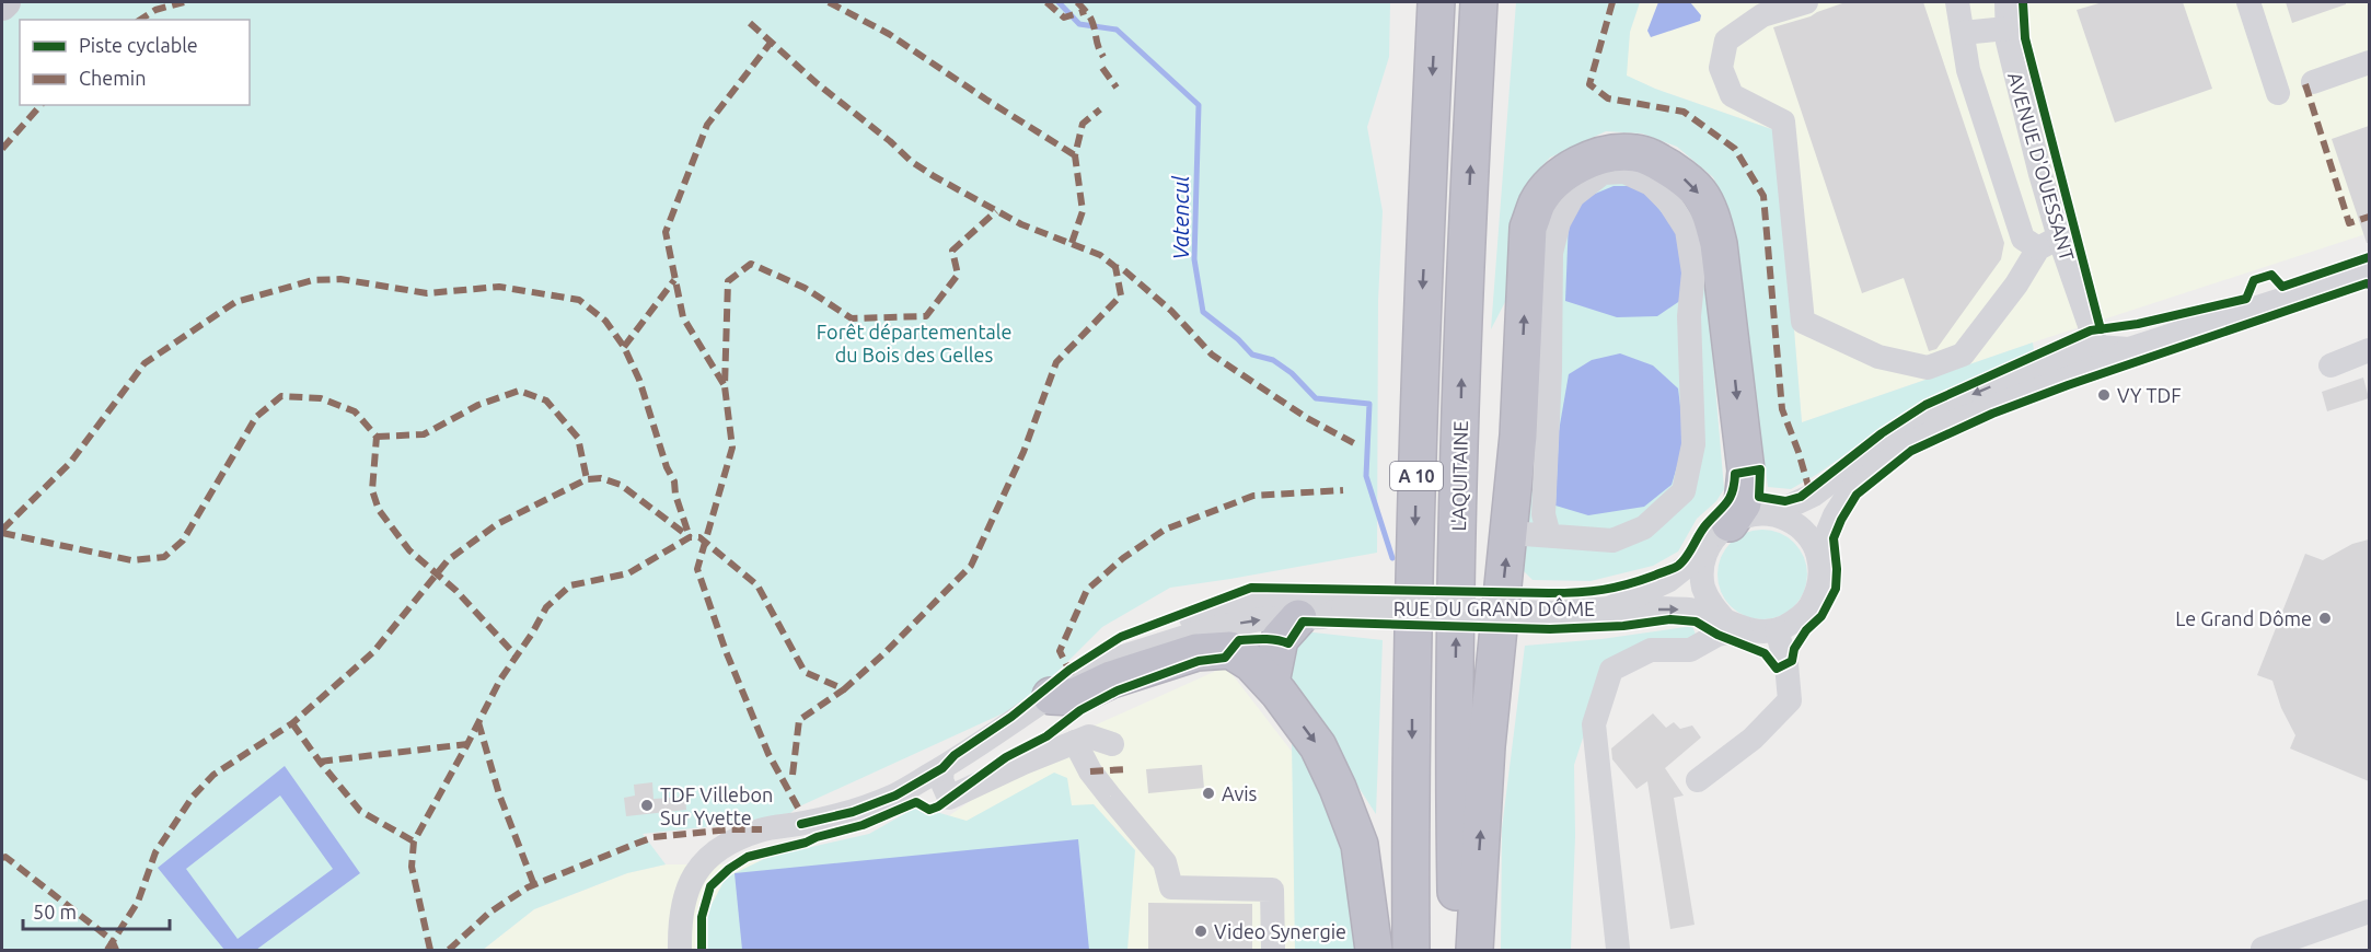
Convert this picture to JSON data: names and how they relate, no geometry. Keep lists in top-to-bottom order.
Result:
{
  "streets": {
    "highway": ["A 10", "L'AQUITAINE"],
    "street": ["AVENUE D'OUESSANT", "RUE DU GRAND DÔME"]
  },
  "water": ["Vatencul"],
  "parks": ["Forêt départementale du Bois des Gelles"],
  "places": [
    "VY TDF",
    "Le Grand Dôme",
    "Avis",
    "TDF Villebon Sur Yvette",
    "Video Synergie"
  ],
  "legend": ["Piste cyclable", "Chemin"],
  "scale_bar": "50 m"
}
